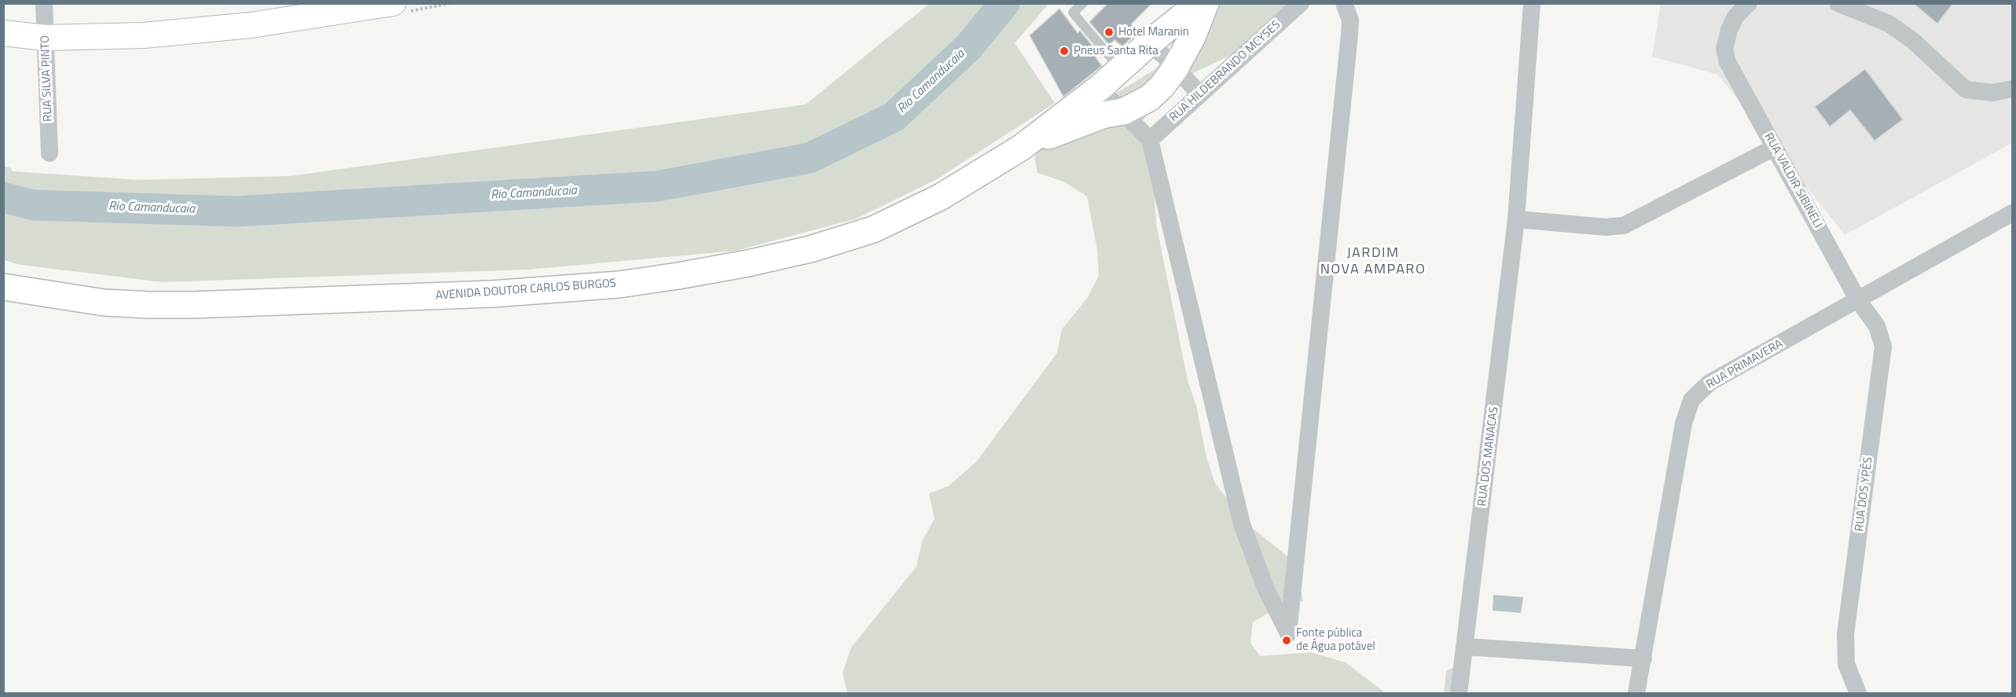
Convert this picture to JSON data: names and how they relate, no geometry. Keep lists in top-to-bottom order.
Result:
{
  "streets": {
    "main road": ["AVENIDA DOUTOR CARLOS BURGOS"],
    "street": [
      "RUA HILDEBRANDO MCYSES",
      "RUA SILVA PINTO",
      "RUA VALDIR SIBINELI",
      "RUA PRIMAVERA",
      "RUA DOS MANACAS",
      "RUA DOS YPÊS"
    ]
  },
  "crossings": [
    ["RUA VALDIR SIBINELI", "RUA PRIMAVERA"],
    ["RUA VALDIR SIBINELI", "RUA DOS YPÊS"],
    ["RUA PRIMAVERA", "RUA DOS YPÊS"]
  ],
  "districts": ["JARDIM NOVA AMPARO"],
  "water": ["Rio Camanducaia"],
  "places": ["Hotel Maranin", "Pneus Santa Rita", "Fonte pública de Água potável"]
}
